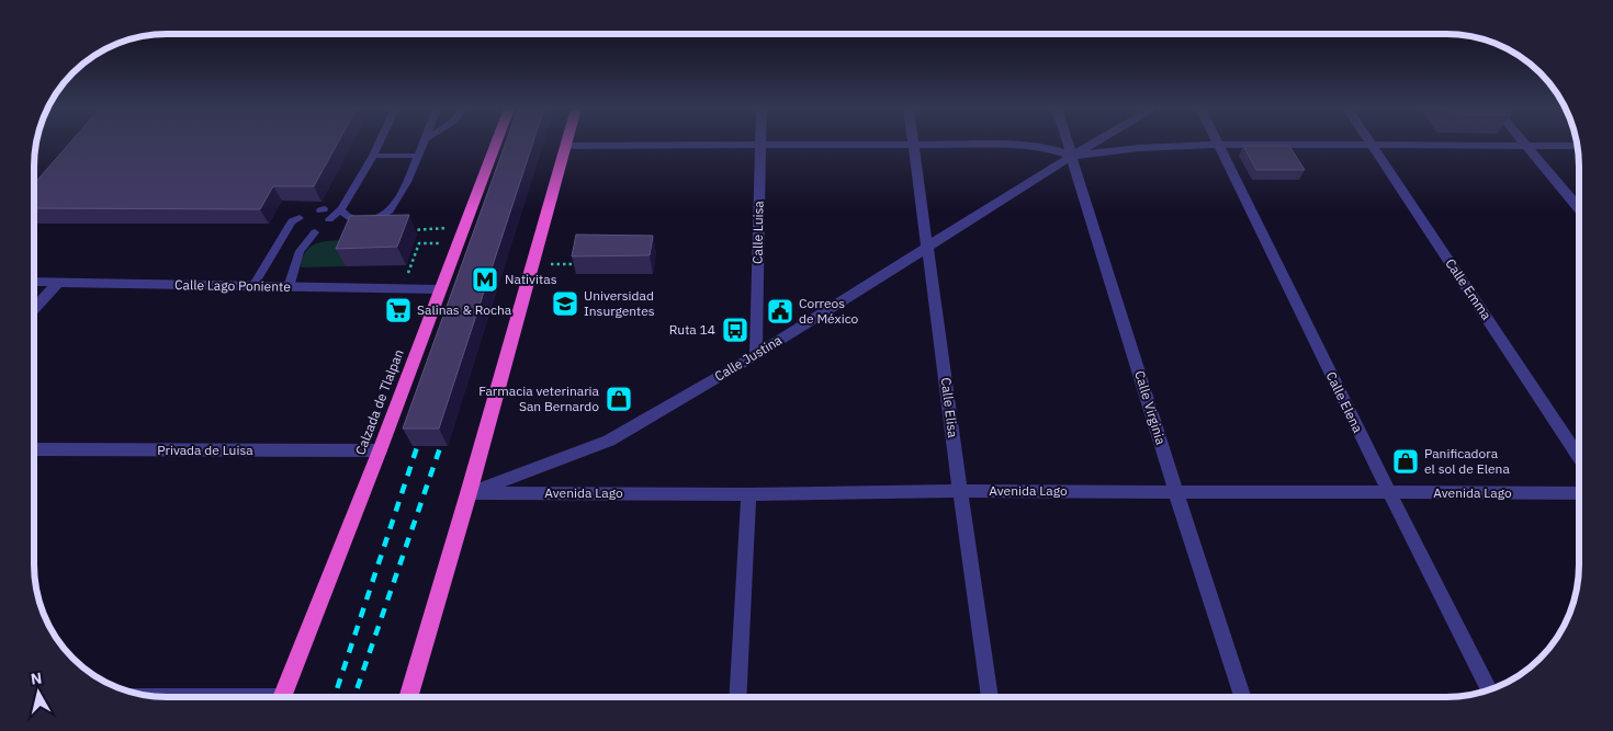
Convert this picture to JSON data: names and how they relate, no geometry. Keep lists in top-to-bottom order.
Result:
{
  "streets": {
    "highway": ["Calzada de Tlalpan"],
    "street": [
      "Calle Luisa",
      "Calle Lago Poniente",
      "Calle Emma",
      "Calle Justina",
      "Calle Elena",
      "Calle Elisa",
      "Calle Virginia",
      "Privada de Luisa",
      "Avenida Lago"
    ]
  },
  "crossings": [
    ["Calle Luisa", "Calle Justina"],
    ["Calle Lago Poniente", "Calzada de Tlalpan"],
    ["Calle Justina", "Calle Elisa"],
    ["Calle Justina", "Calle Virginia"],
    ["Calle Justina", "Avenida Lago"],
    ["Calzada de Tlalpan", "Privada de Luisa"],
    ["Calle Elena", "Avenida Lago"],
    ["Calle Elisa", "Avenida Lago"],
    ["Calle Virginia", "Avenida Lago"]
  ],
  "places": {
    "metro station": ["Nativitas"],
    "school or university": ["Universidad Insurgentes"],
    "supermarket": ["Salinas & Rocha"],
    "public building": ["Correos de México"],
    "bus stop": ["Ruta 14"],
    "shop": ["Farmacia veterinaria San Bernardo", "Panificadora el sol de Elena"]
  },
  "north": "top"
}
